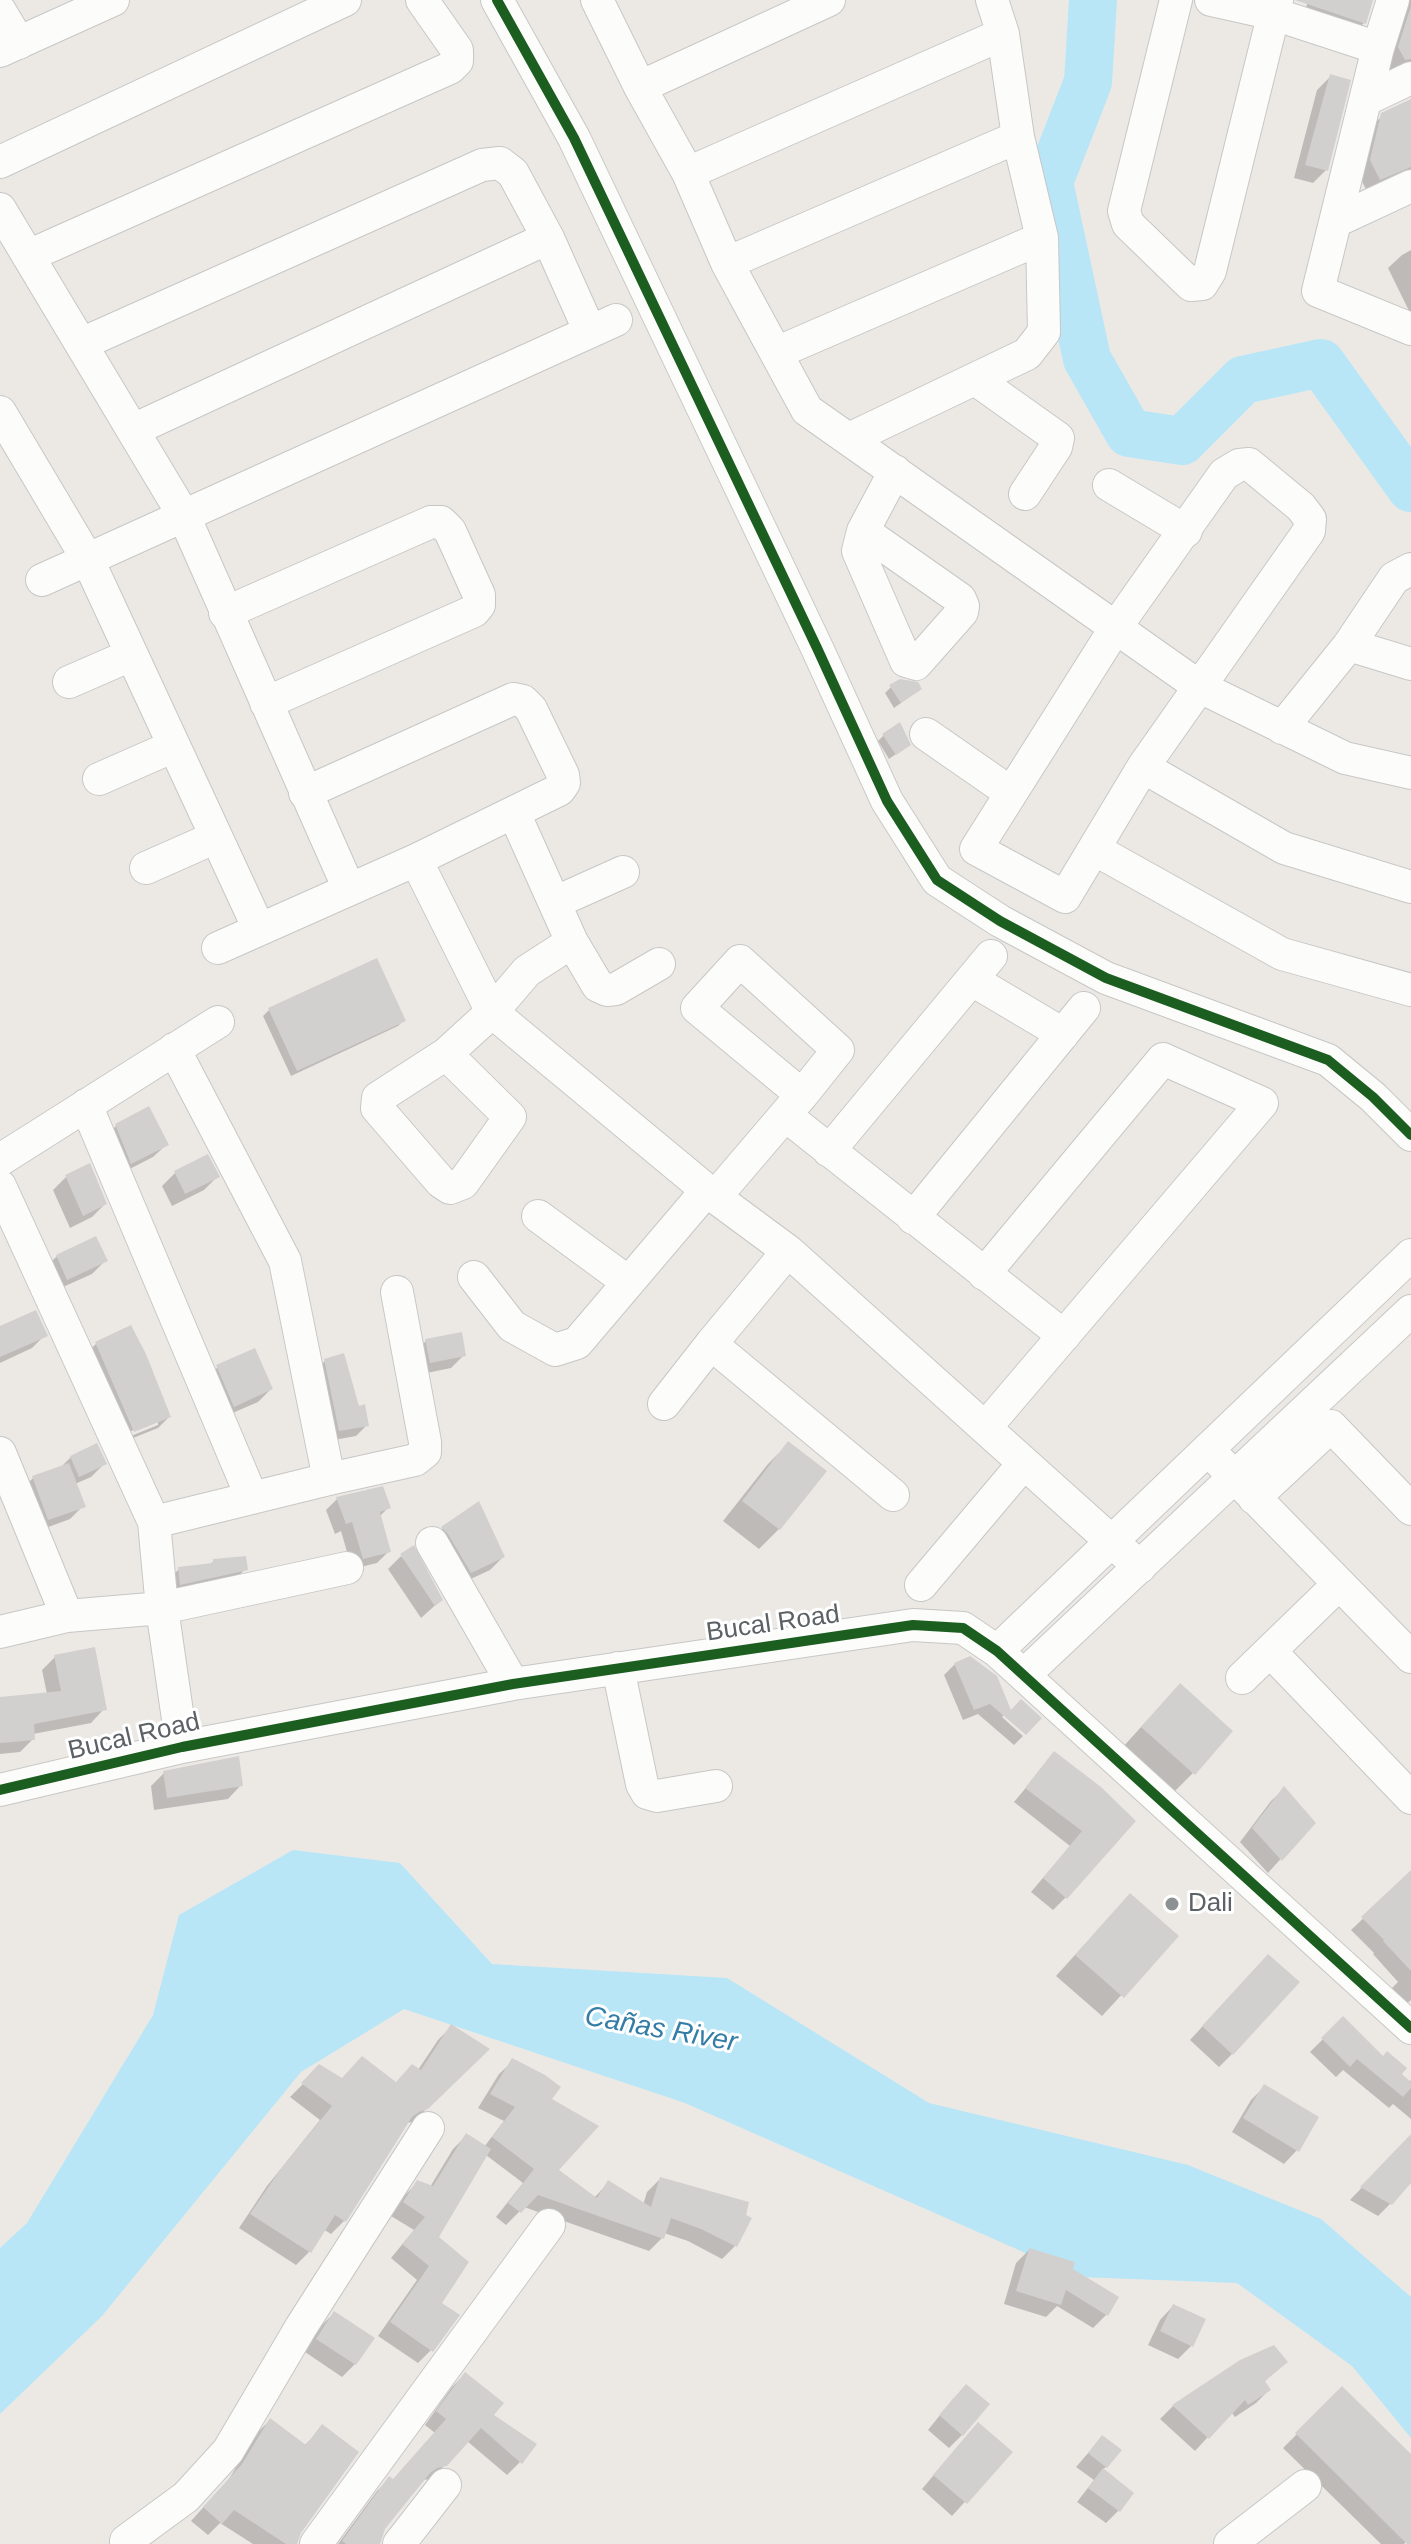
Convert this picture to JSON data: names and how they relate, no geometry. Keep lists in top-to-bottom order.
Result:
{
  "streets": {
    "street": ["Bucal Road"]
  },
  "water": ["Cañas River"],
  "places": ["Dali"]
}
